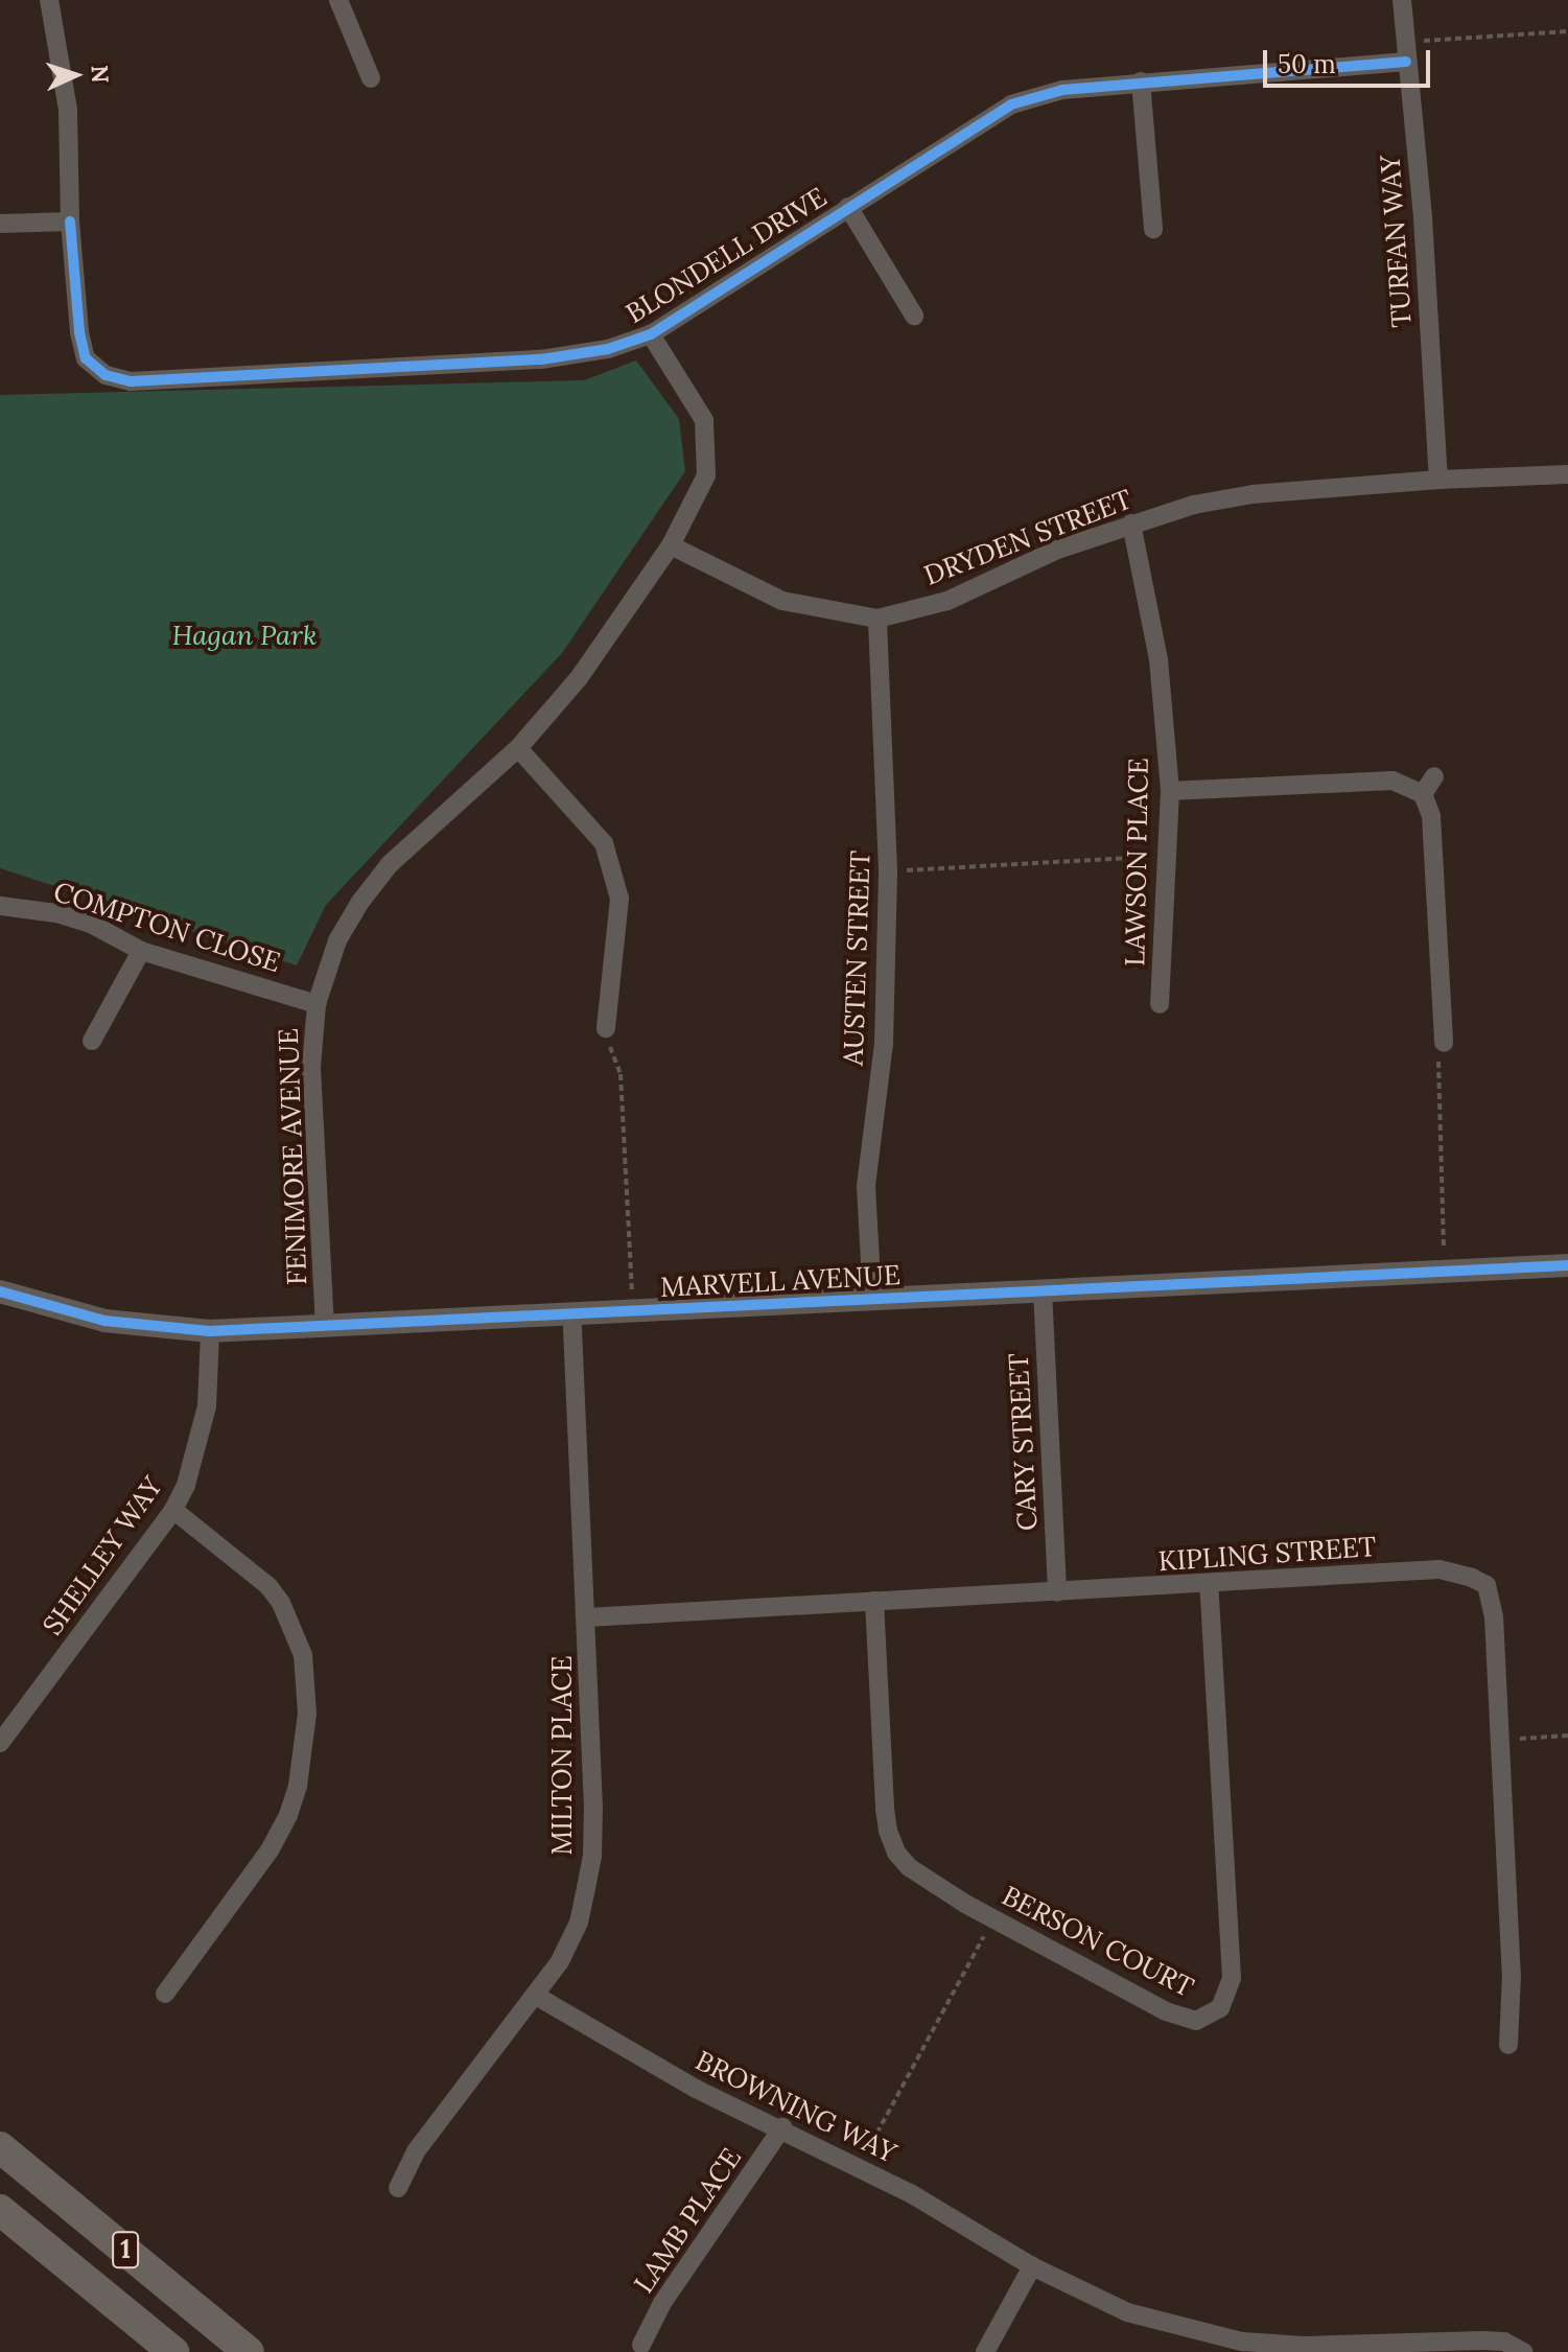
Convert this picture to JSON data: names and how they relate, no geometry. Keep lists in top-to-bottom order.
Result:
{
  "streets": {
    "highway": ["1"],
    "street": [
      "TURFAN WAY",
      "BLONDELL DRIVE",
      "DRYDEN STREET",
      "LAWSON PLACE",
      "COMPTON CLOSE",
      "AUSTEN STREET",
      "FENIMORE AVENUE",
      "MARVELL AVENUE",
      "CARY STREET",
      "KIPLING STREET",
      "SHELLEY WAY",
      "MILTON PLACE",
      "BERSON COURT",
      "BROWNING WAY",
      "LAMB PLACE"
    ]
  },
  "crossings": [
    ["TURFAN WAY", "BLONDELL DRIVE"],
    ["TURFAN WAY", "DRYDEN STREET"],
    ["BLONDELL DRIVE", "FENIMORE AVENUE"],
    ["DRYDEN STREET", "LAWSON PLACE"],
    ["DRYDEN STREET", "AUSTEN STREET"],
    ["DRYDEN STREET", "FENIMORE AVENUE"],
    ["COMPTON CLOSE", "FENIMORE AVENUE"],
    ["AUSTEN STREET", "MARVELL AVENUE"],
    ["FENIMORE AVENUE", "MARVELL AVENUE"],
    ["MARVELL AVENUE", "CARY STREET"],
    ["MARVELL AVENUE", "SHELLEY WAY"],
    ["MARVELL AVENUE", "MILTON PLACE"],
    ["CARY STREET", "KIPLING STREET"],
    ["KIPLING STREET", "MILTON PLACE"],
    ["KIPLING STREET", "BERSON COURT"],
    ["MILTON PLACE", "BROWNING WAY"],
    ["BROWNING WAY", "LAMB PLACE"]
  ],
  "parks": ["Hagan Park"],
  "scale_bar": "50 m",
  "north": "right"
}
